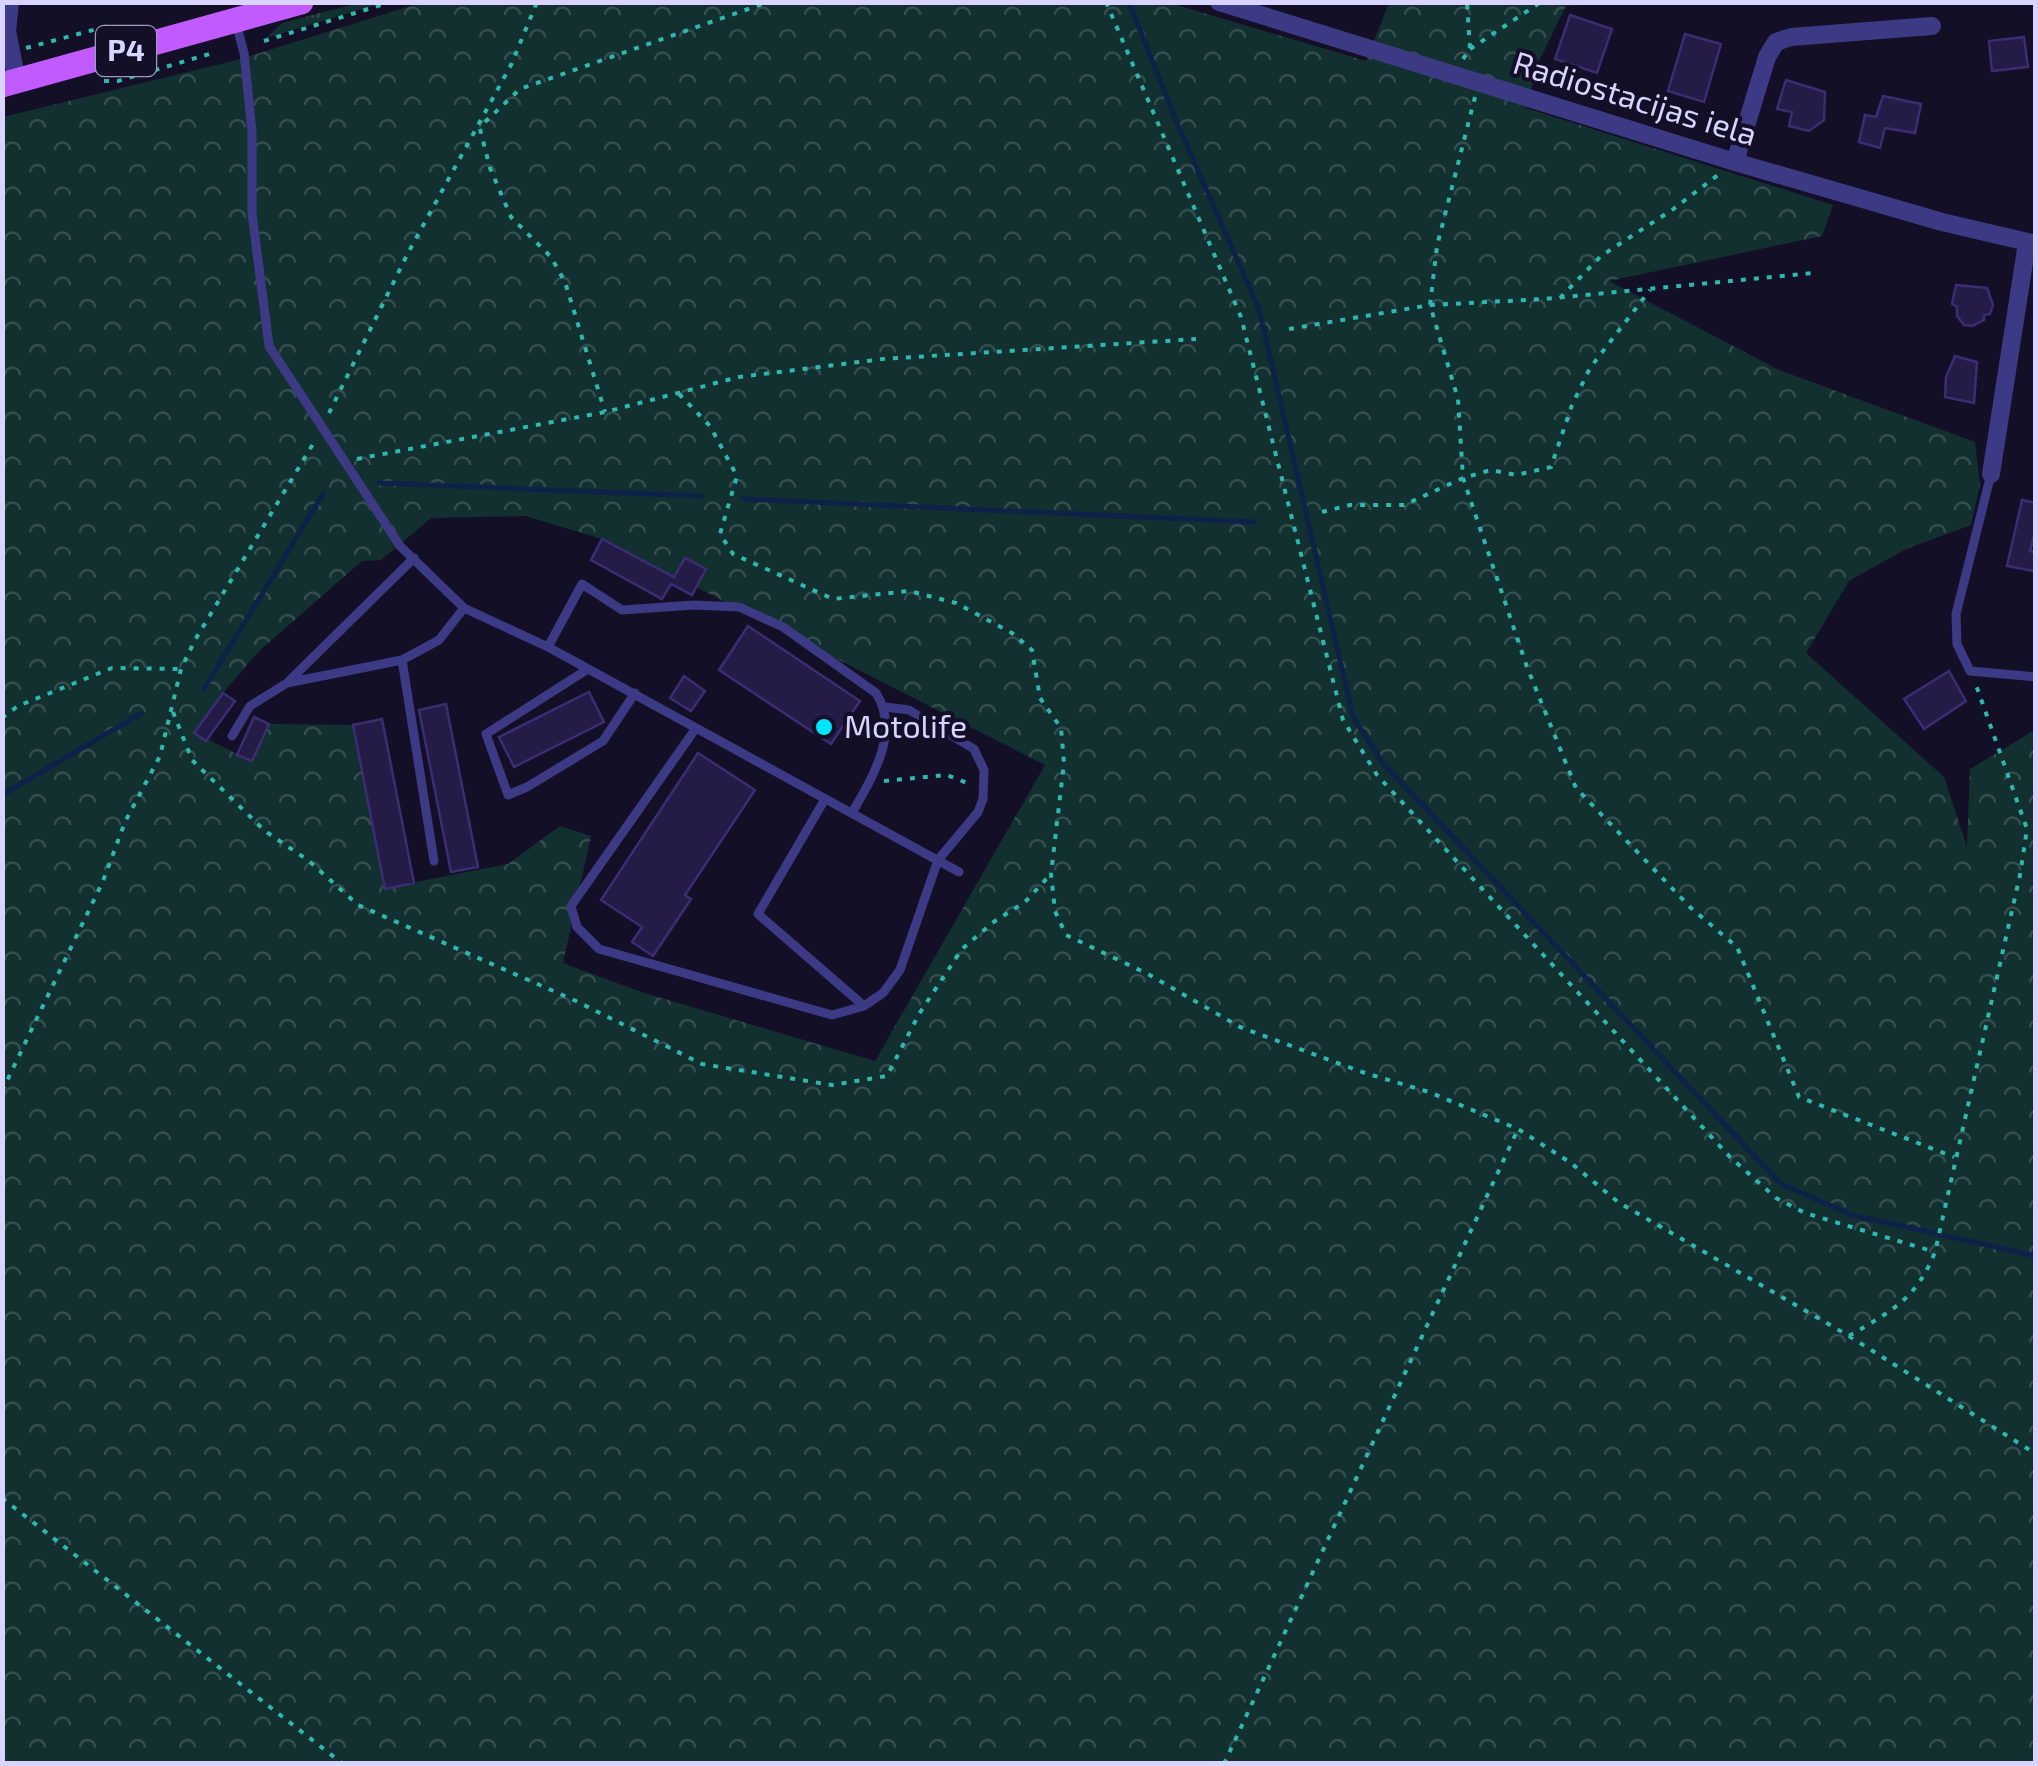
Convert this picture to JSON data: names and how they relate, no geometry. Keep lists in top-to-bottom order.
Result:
{
  "streets": {
    "main road": ["P4"],
    "street": ["Radiostacijas iela"]
  },
  "places": ["Motolife"]
}
